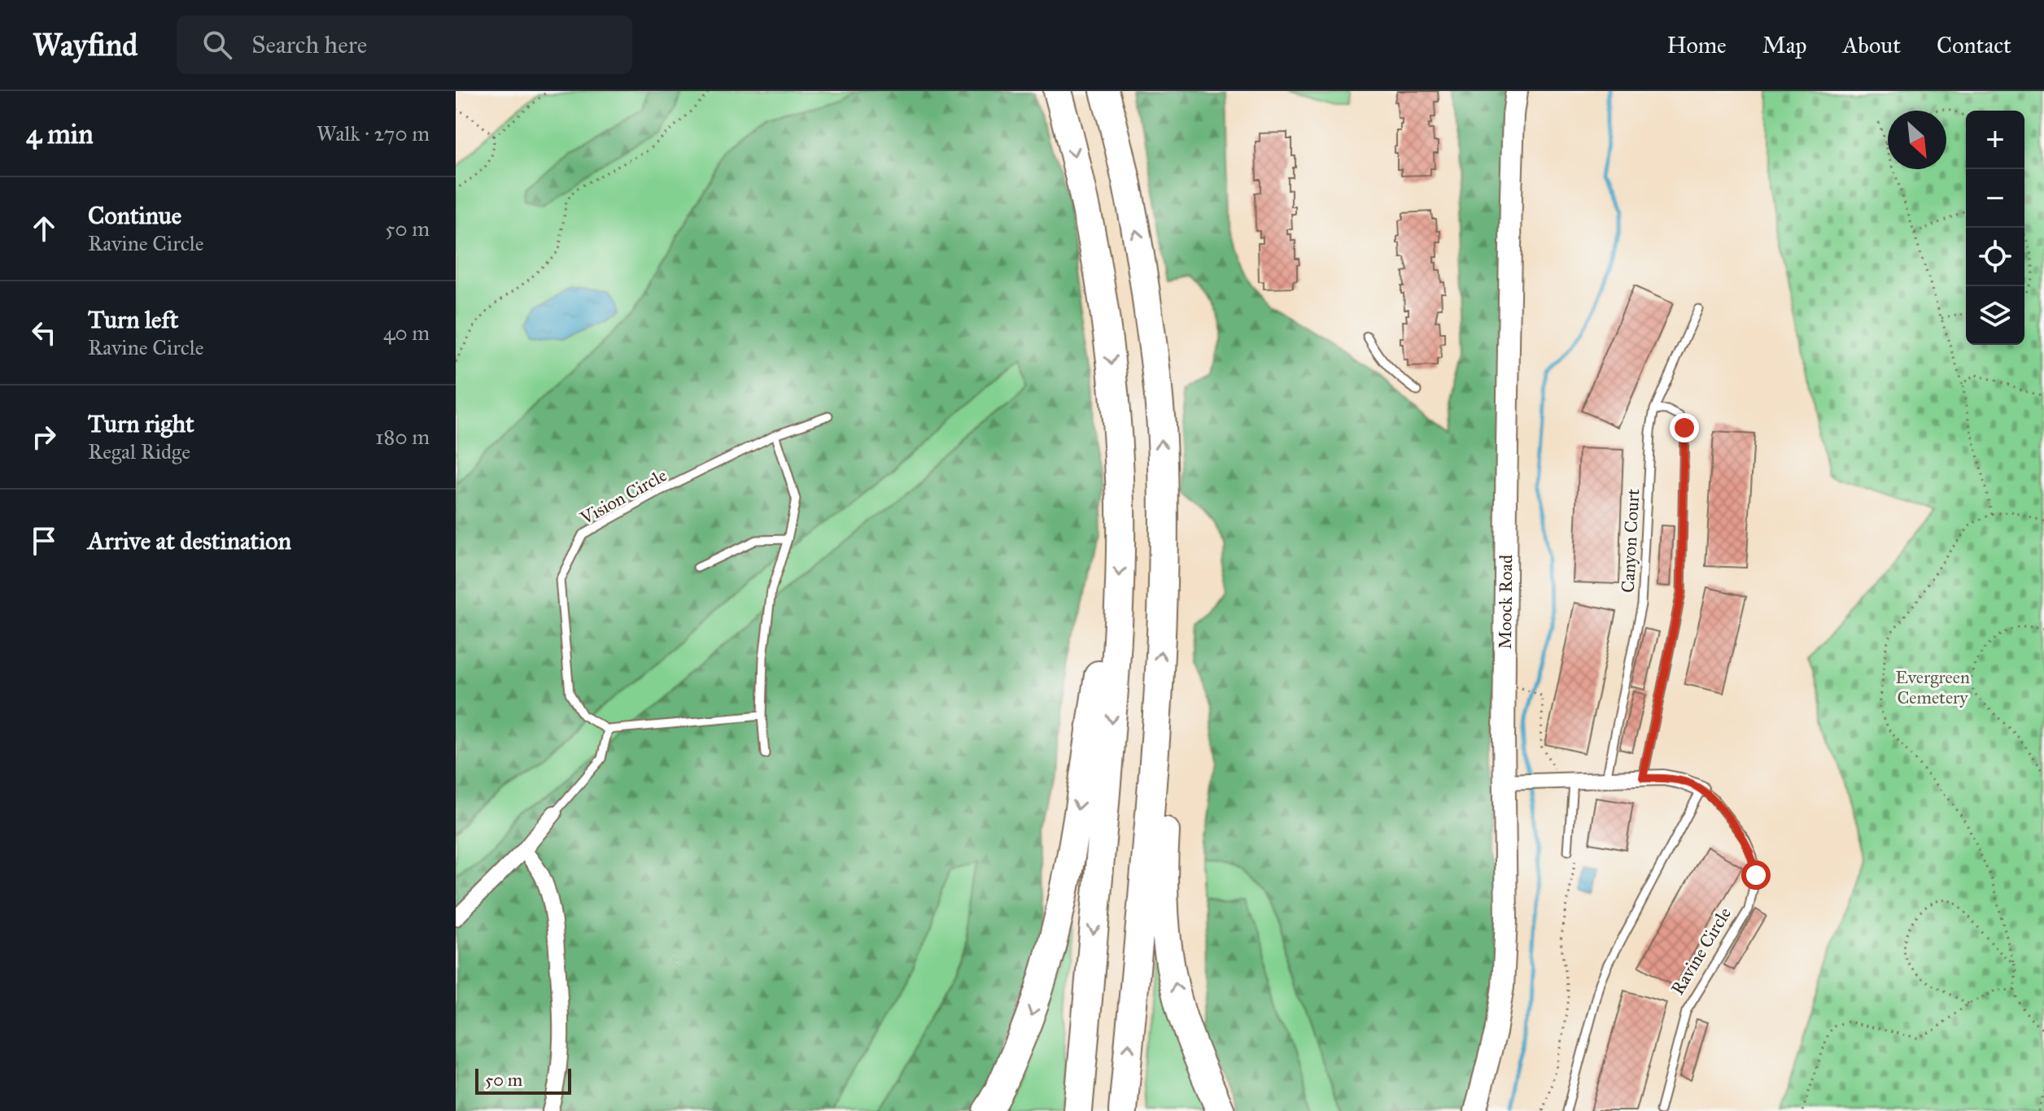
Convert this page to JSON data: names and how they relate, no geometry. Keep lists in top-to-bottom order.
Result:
{
  "streets": {
    "main road": ["Moock Road"],
    "street": ["Ravine Circle"],
    "lane": ["Vision Circle", "Canyon Court"]
  },
  "crossings": [
    ["Canyon Court", "Ravine Circle"],
    ["Moock Road", "Ravine Circle"]
  ],
  "parks": ["Evergreen Cemetery"],
  "scale_bar": "50 m",
  "north": "bottom right",
  "page": {
    "header": "Wayfind",
    "search": "Search here",
    "nav": [
      "Home",
      "Map",
      "About",
      "Contact"
    ],
    "heading": ["4 min", "Walk · 270 m"],
    "map_buttons": ["+", "−"],
    "list": [
      ["Continue", "Ravine Circle", "50 m"],
      ["Turn left", "Ravine Circle", "40 m"],
      ["Turn right", "Regal Ridge", "180 m"],
      "Arrive at destination"
    ],
    "scale": "50 m"
  }
}
